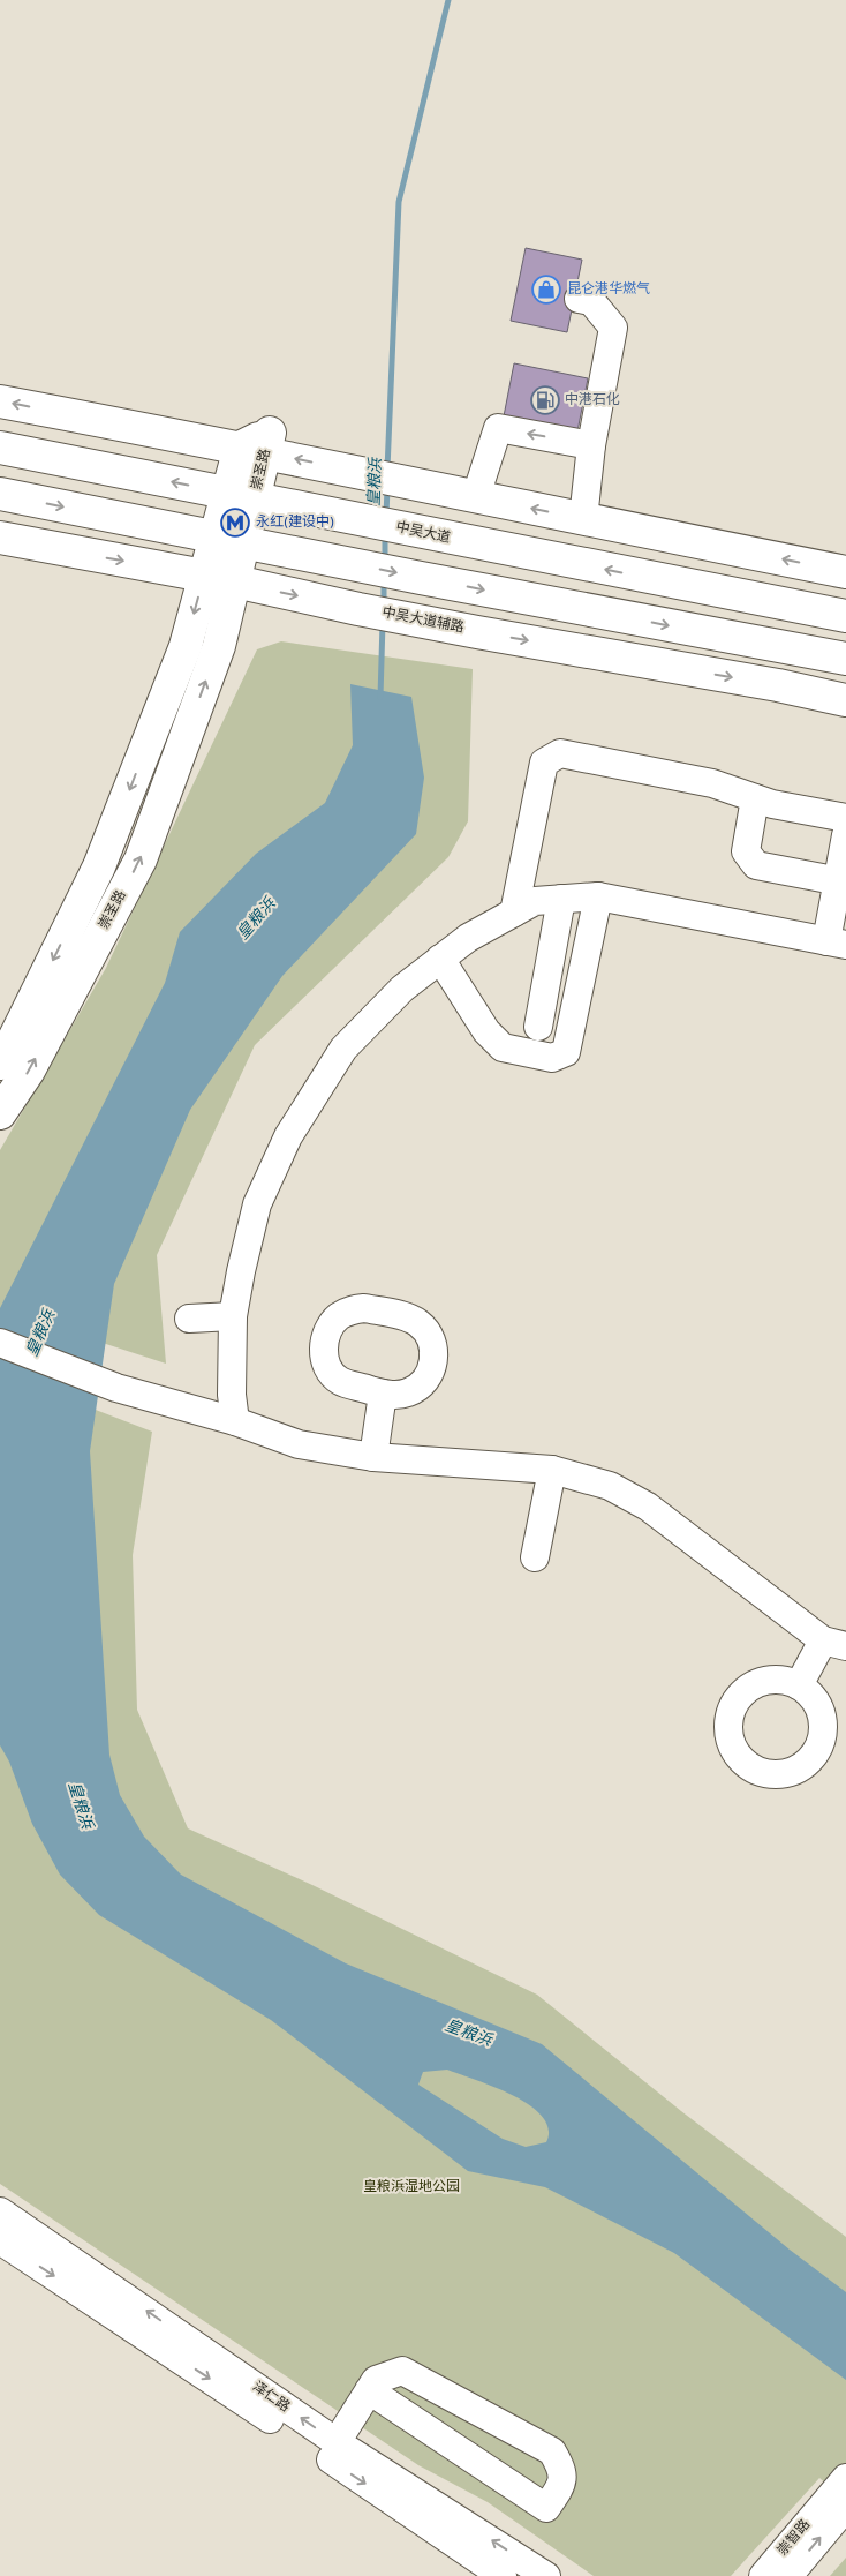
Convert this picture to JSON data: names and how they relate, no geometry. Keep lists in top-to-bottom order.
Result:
{
  "streets": {
    "main road": ["崇圣路", "中吴大道", "中吴大道辅路"],
    "street": ["泽仁路", "崇智路"]
  },
  "crossings": [
    ["崇圣路", "中吴大道"],
    ["崇圣路", "中吴大道辅路"]
  ],
  "water": ["皇粮浜"],
  "parks": ["皇粮浜湿地公园"],
  "places": {
    "shop": ["昆仑港华燃气"],
    "fuel station": ["中港石化"],
    "metro station": ["永红(建设中)"]
  }
}
